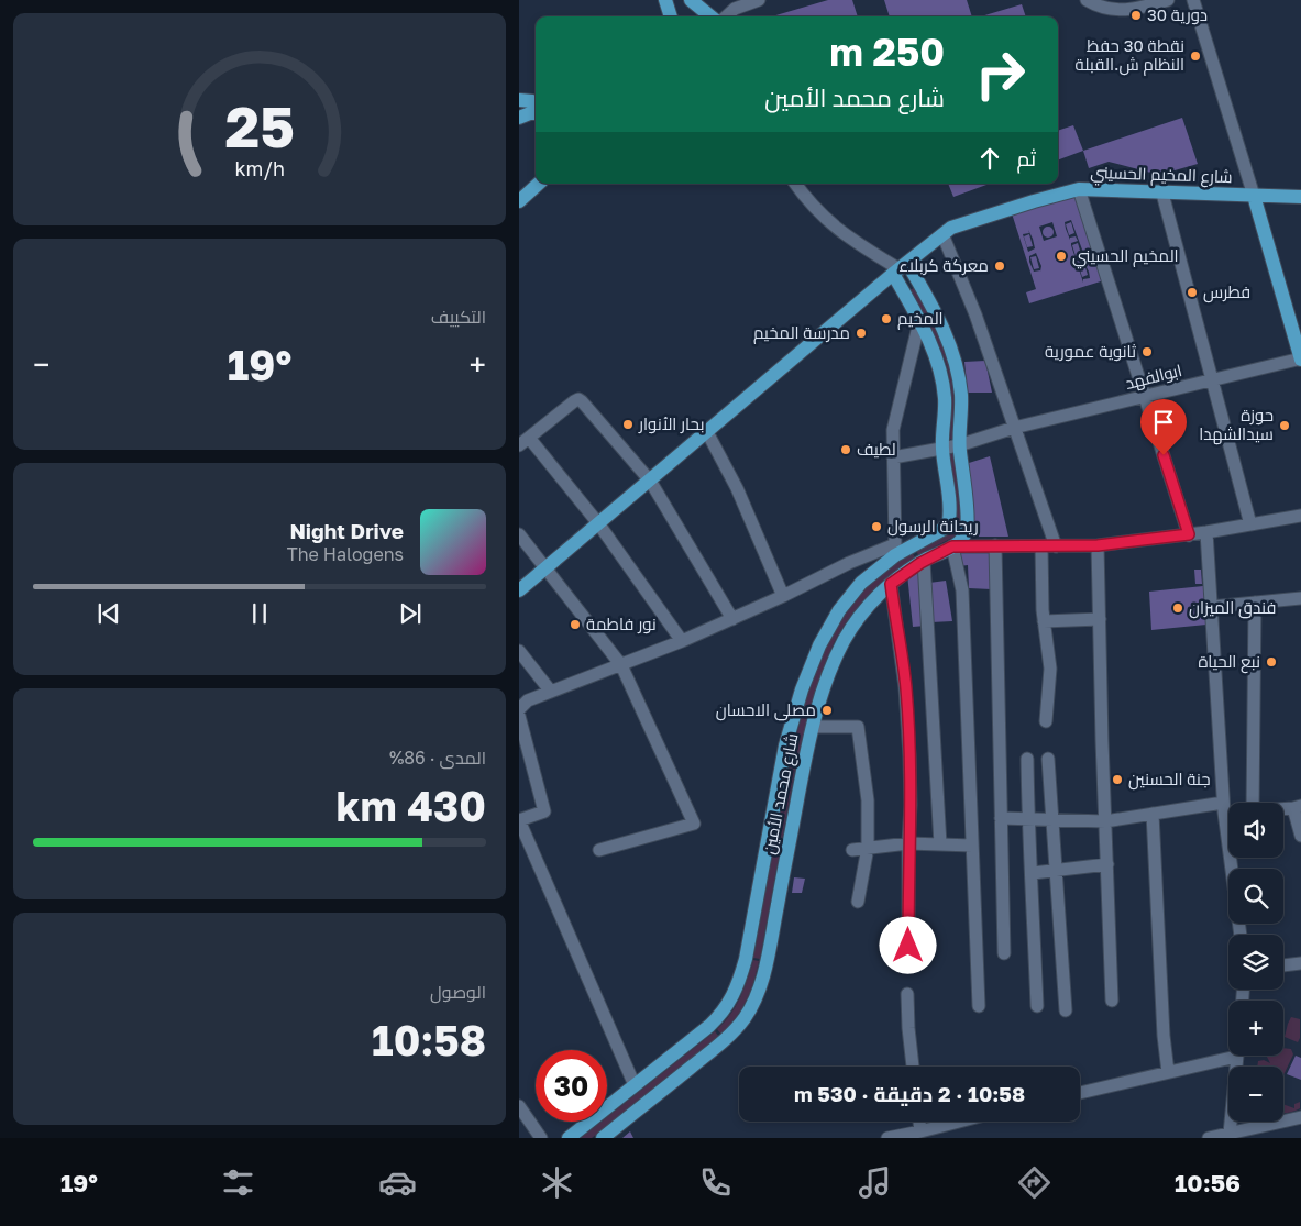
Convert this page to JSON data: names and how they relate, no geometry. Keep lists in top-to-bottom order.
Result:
{
  "streets": {
    "main road": ["شارع المخيم الحسيني", "شارع محمد الأمين"],
    "street": ["ابوالفهد"]
  },
  "crossings": [
    ["شارع المخيم الحسيني", "شارع محمد الأمين"],
    ["ابوالفهد", "شارع محمد الأمين"]
  ],
  "places": [
    "دورية 30",
    "نقطة 30 حفظ النظام ش.القبلة",
    "المخيم الحسيني",
    "معركة كربلاء",
    "فطرس",
    "المخيم",
    "مدرسة المخيم",
    "ثانوية عمورية",
    "بحار الأنوار",
    "حوزة سيدالشهدا",
    "لطيف",
    "ريحانة الرسول",
    "فندق الميزان",
    "نور فاطمة",
    "نبع الحياة",
    "مصلى الاحسان",
    "جنة الحسنين"
  ],
  "page": {
    "turn": ["250 m", "شارع محمد الأمين"],
    "then": "ثم",
    "tile": [
      "التكييف",
      ["المدى · 86%", "430 km"],
      ["الوصول", "10:58"]
    ],
    "heat": ["−", "19°", "+"],
    "song": ["Night Drive", "The Halogens"],
    "map_buttons": ["+", "−"],
    "limit": "30",
    "trip": "10:58 · 2 دقيقة · 530 m",
    "tabs": ["10:56", "19°"],
    "gauge": ["25", "km/h"]
  }
}
